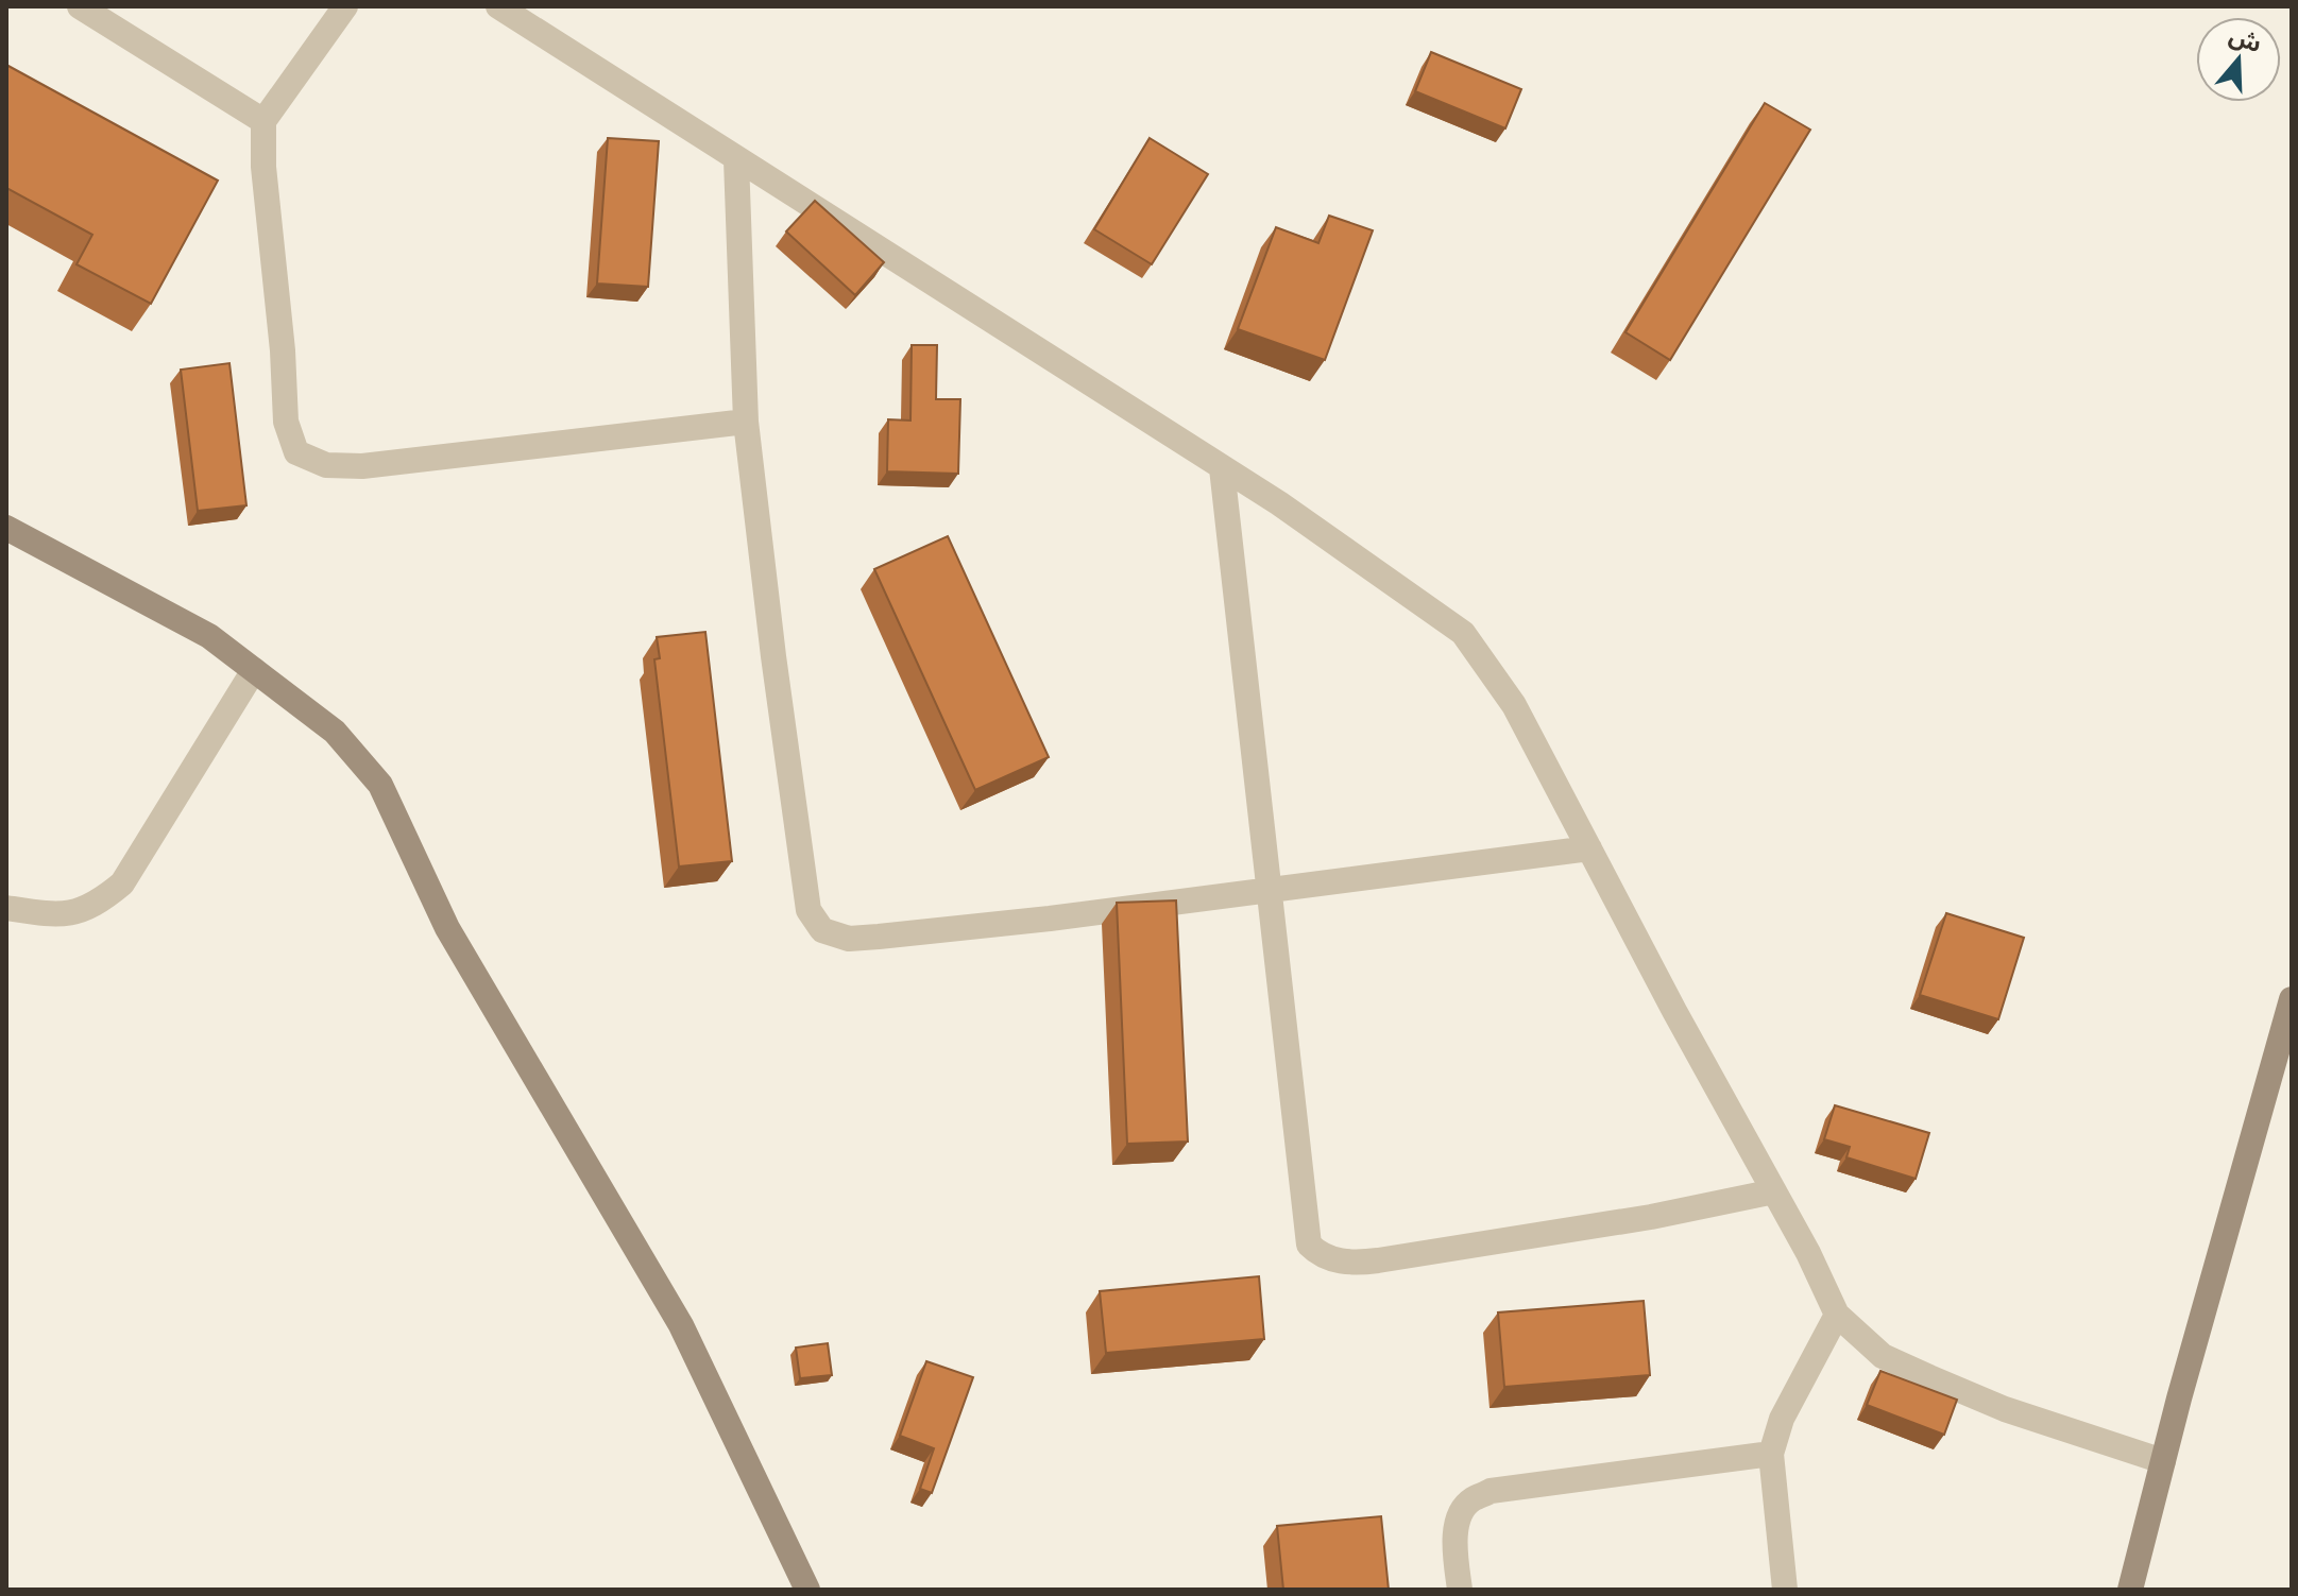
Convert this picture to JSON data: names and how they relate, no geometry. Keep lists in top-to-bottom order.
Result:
{
  "north": "top"
}
